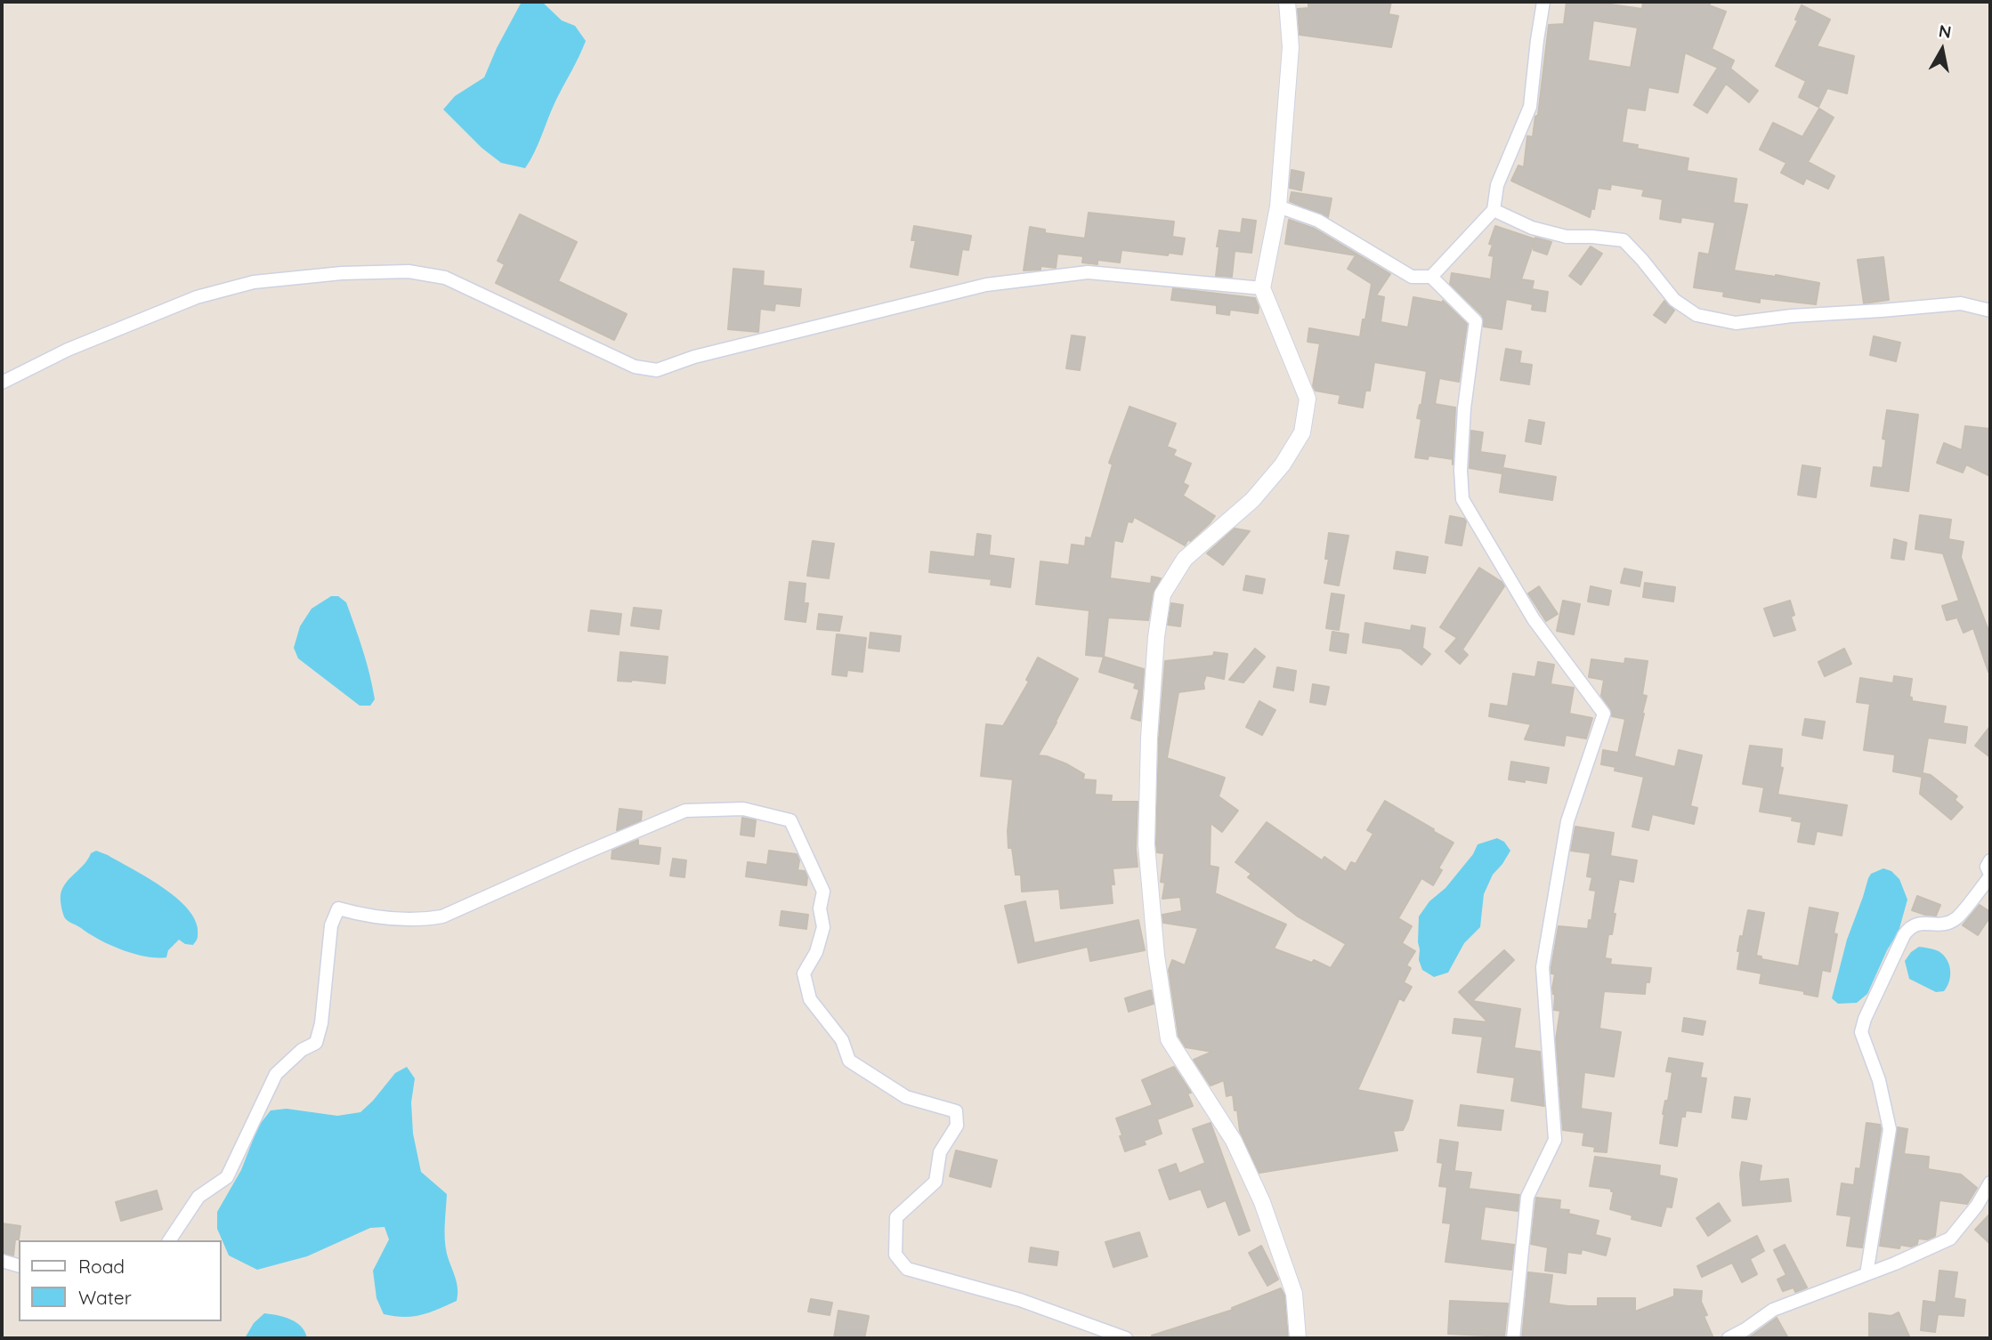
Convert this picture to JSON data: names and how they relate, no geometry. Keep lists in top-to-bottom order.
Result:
{
  "legend": ["Road", "Water"],
  "north": "top"
}
